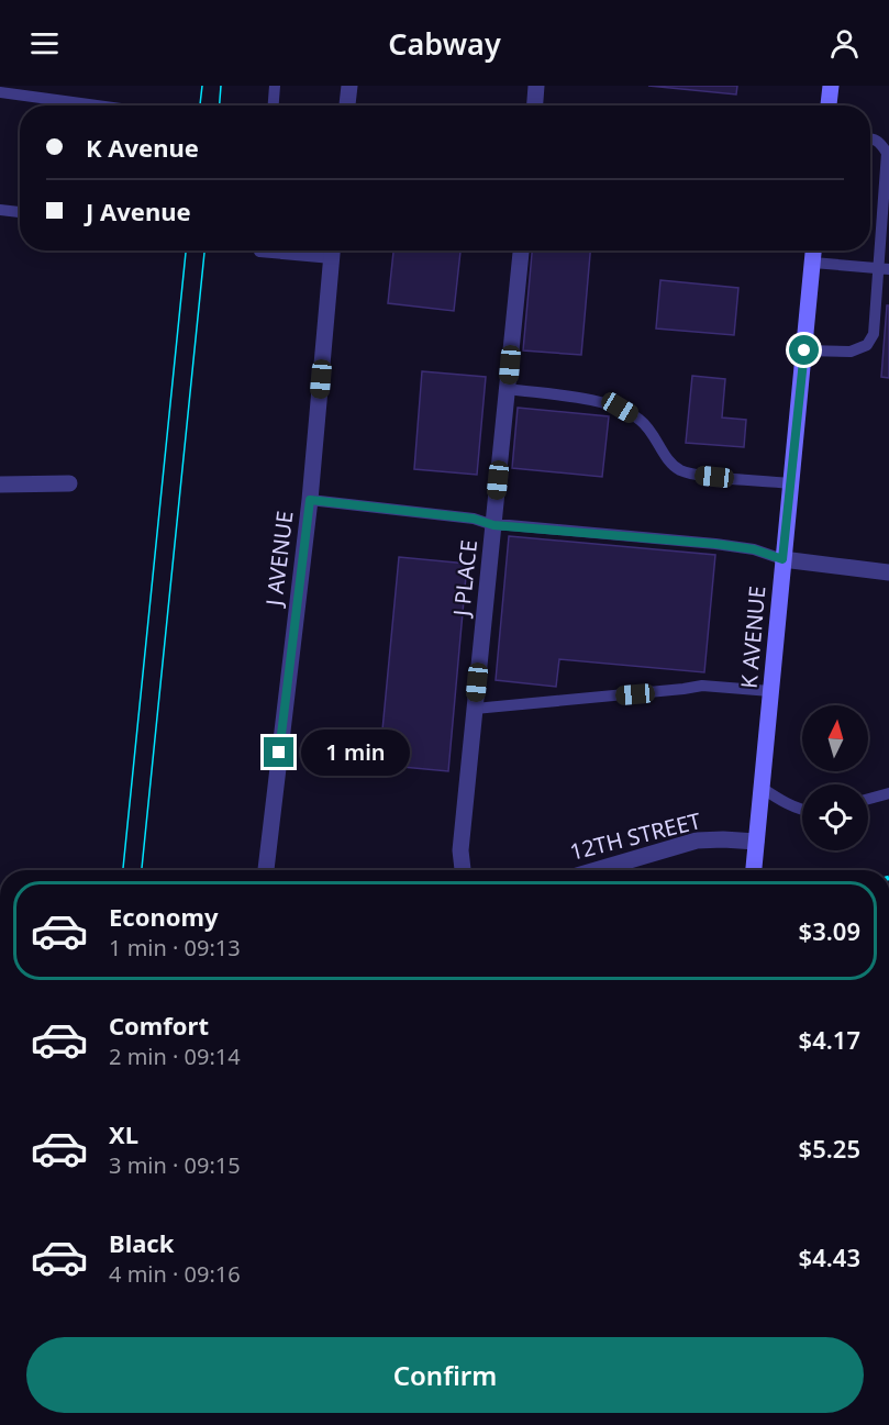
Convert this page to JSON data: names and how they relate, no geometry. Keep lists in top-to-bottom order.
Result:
{
  "streets": {
    "main road": ["K AVENUE"],
    "street": ["J AVENUE", "J PLACE", "12TH STREET"]
  },
  "crossings": [
    ["K AVENUE", "12TH STREET"]
  ],
  "north": "top",
  "page": {
    "header": "Cabway",
    "banner": ["K Avenue", "J Avenue"],
    "bubble": "1 min",
    "list": [
      {
        "name": "Economy",
        "note": "1 min · 09:13",
        "value": "$3.09"
      },
      {
        "name": "Comfort",
        "note": "2 min · 09:14",
        "value": "$4.17"
      },
      {
        "name": "XL",
        "note": "3 min · 09:15",
        "value": "$5.25"
      },
      {
        "name": "Black",
        "note": "4 min · 09:16",
        "value": "$4.43"
      }
    ],
    "buttons": "Confirm"
  }
}
